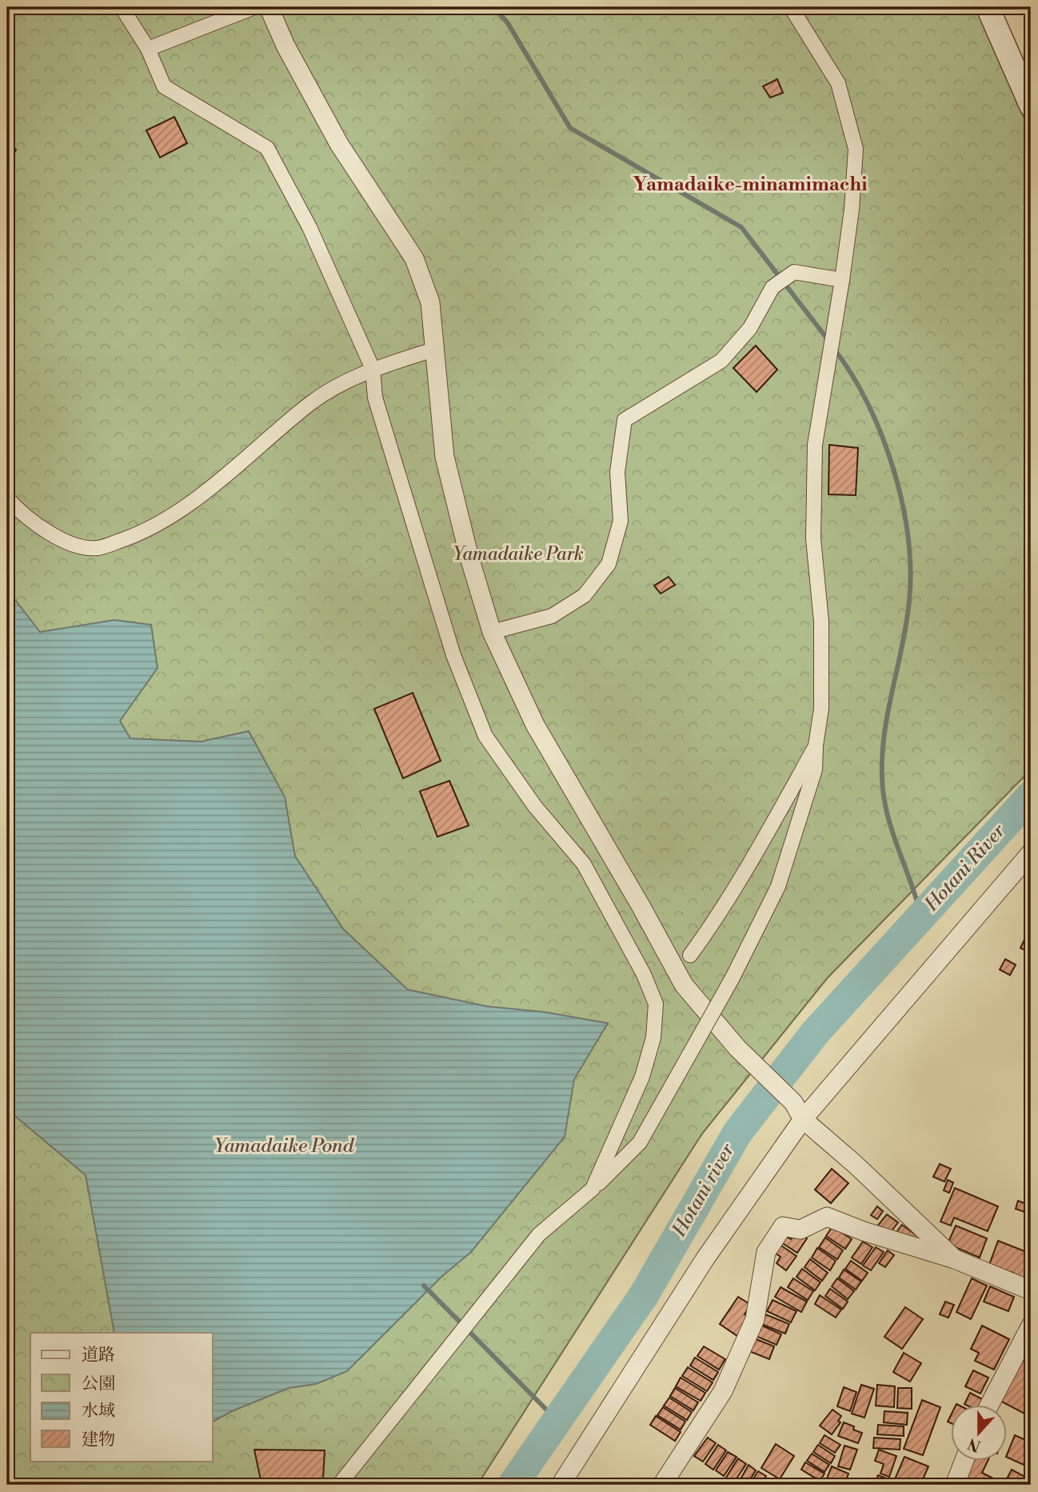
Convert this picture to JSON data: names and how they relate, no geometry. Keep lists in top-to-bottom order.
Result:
{
  "districts": ["Yamadaike-minamimachi"],
  "water": ["Hotani River", "Yamadaike Pond", "Hotani river"],
  "parks": ["Yamadaike Park"],
  "legend": [
    "道路",
    "公園",
    "水域",
    "建物"
  ],
  "north": "bottom"
}
